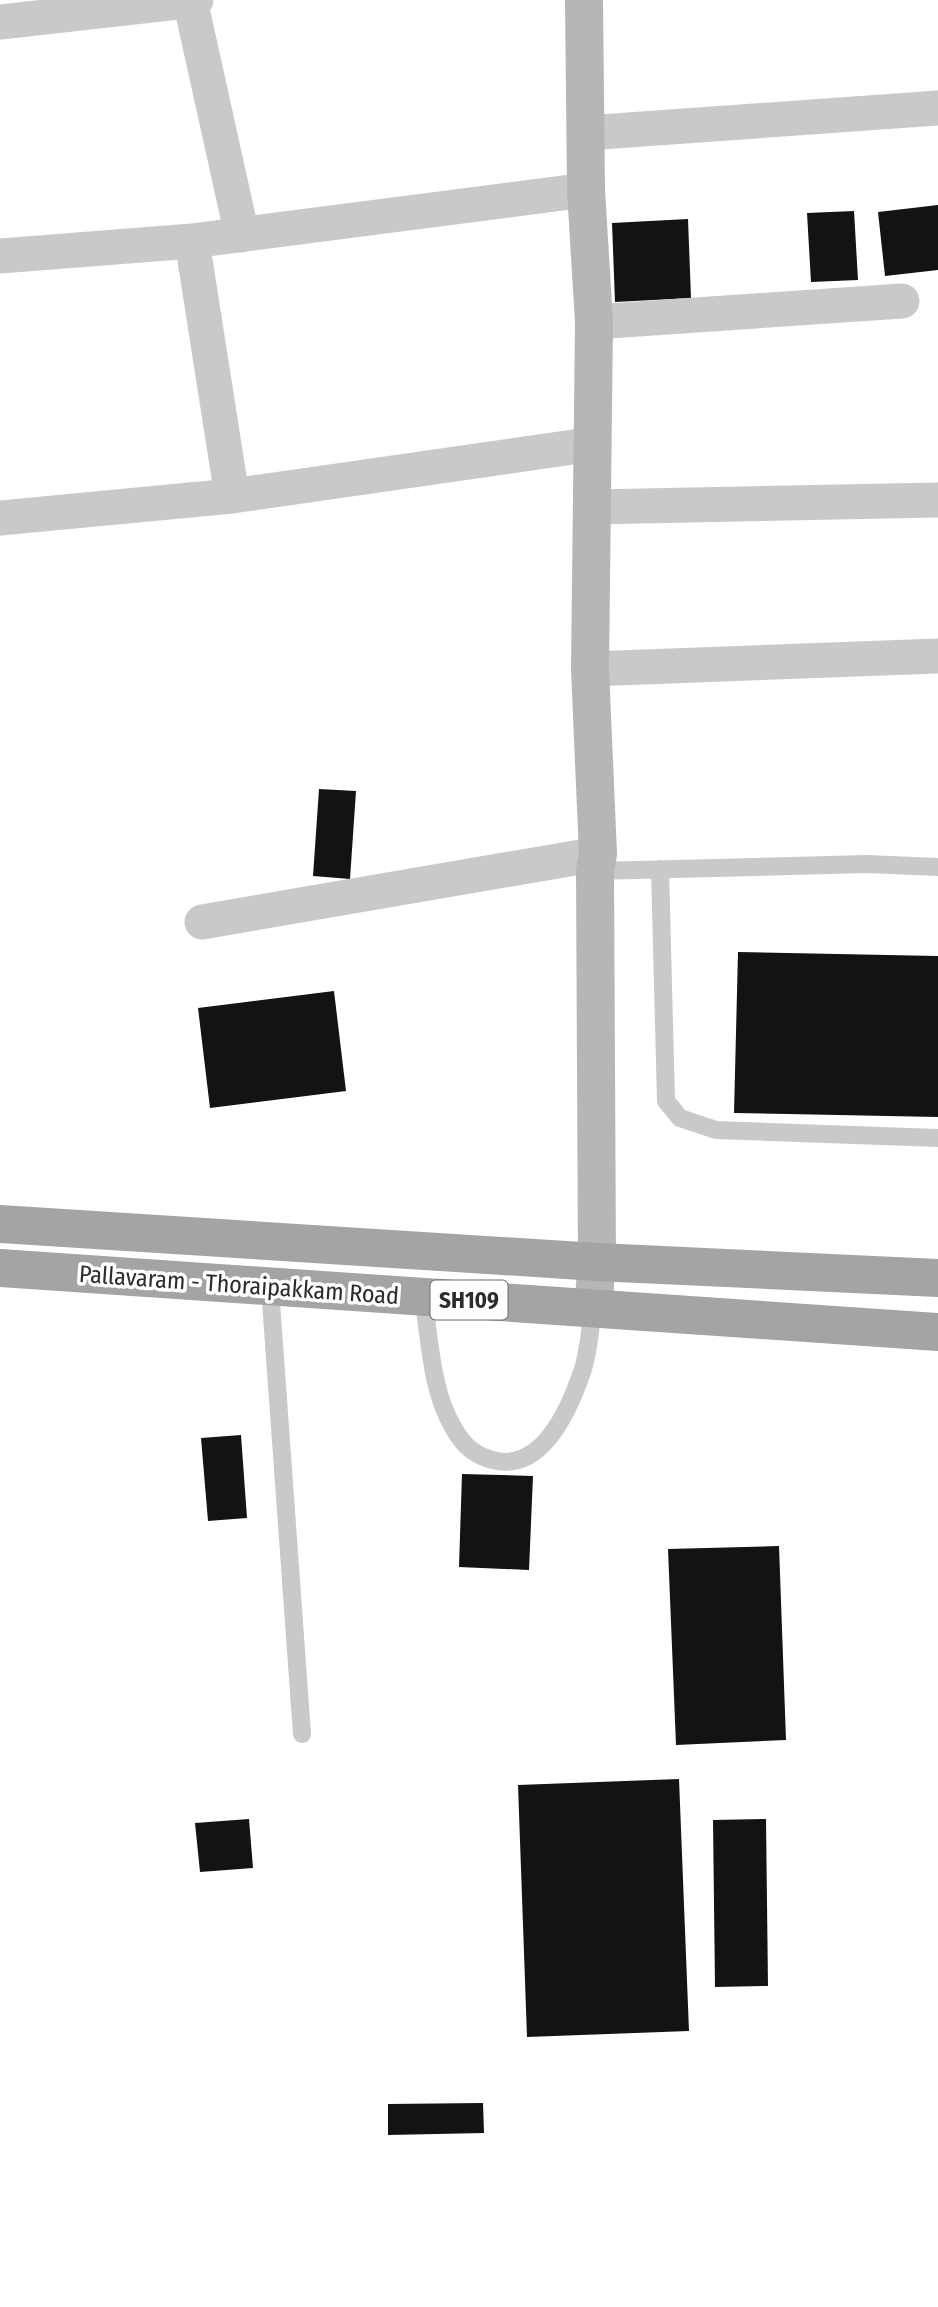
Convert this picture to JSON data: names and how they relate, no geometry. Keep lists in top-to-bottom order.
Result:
{
  "streets": {
    "main road": ["Pallavaram - Thoraipakkam Road", "SH109"]
  }
}
